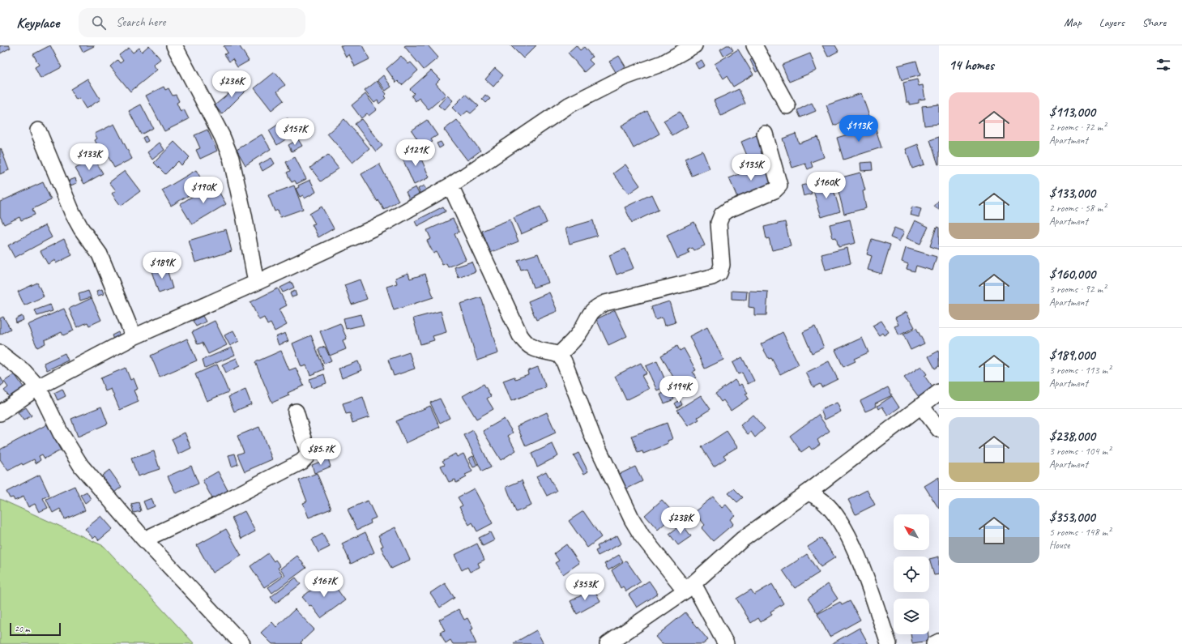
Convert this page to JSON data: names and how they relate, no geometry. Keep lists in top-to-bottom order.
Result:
{
  "scale_bar": "20 m",
  "north": "top left",
  "page": {
    "header": "Keyplace",
    "search": "Search here",
    "nav": ["Map", "Layers", "Share"],
    "heading": "14 homes",
    "price": [
      "$236K",
      "$113K",
      "$157K",
      "$121K",
      "$133K",
      "$135K",
      "$160K",
      "$190K",
      "$189K",
      "$194K",
      "$85.7K",
      "$238K",
      "$167K",
      "$353K"
    ],
    "list": [
      {
        "name": "$113,000",
        "note": "2 rooms · 72 m² · Apartment"
      },
      {
        "name": "$133,000",
        "note": "2 rooms · 58 m² · Apartment"
      },
      {
        "name": "$160,000",
        "note": "3 rooms · 92 m² · Apartment"
      },
      {
        "name": "$189,000",
        "note": "3 rooms · 113 m² · Apartment"
      },
      {
        "name": "$238,000",
        "note": "3 rooms · 104 m² · Apartment"
      },
      {
        "name": "$353,000",
        "note": "5 rooms · 148 m² · House"
      }
    ],
    "scale": "20 m"
  }
}
